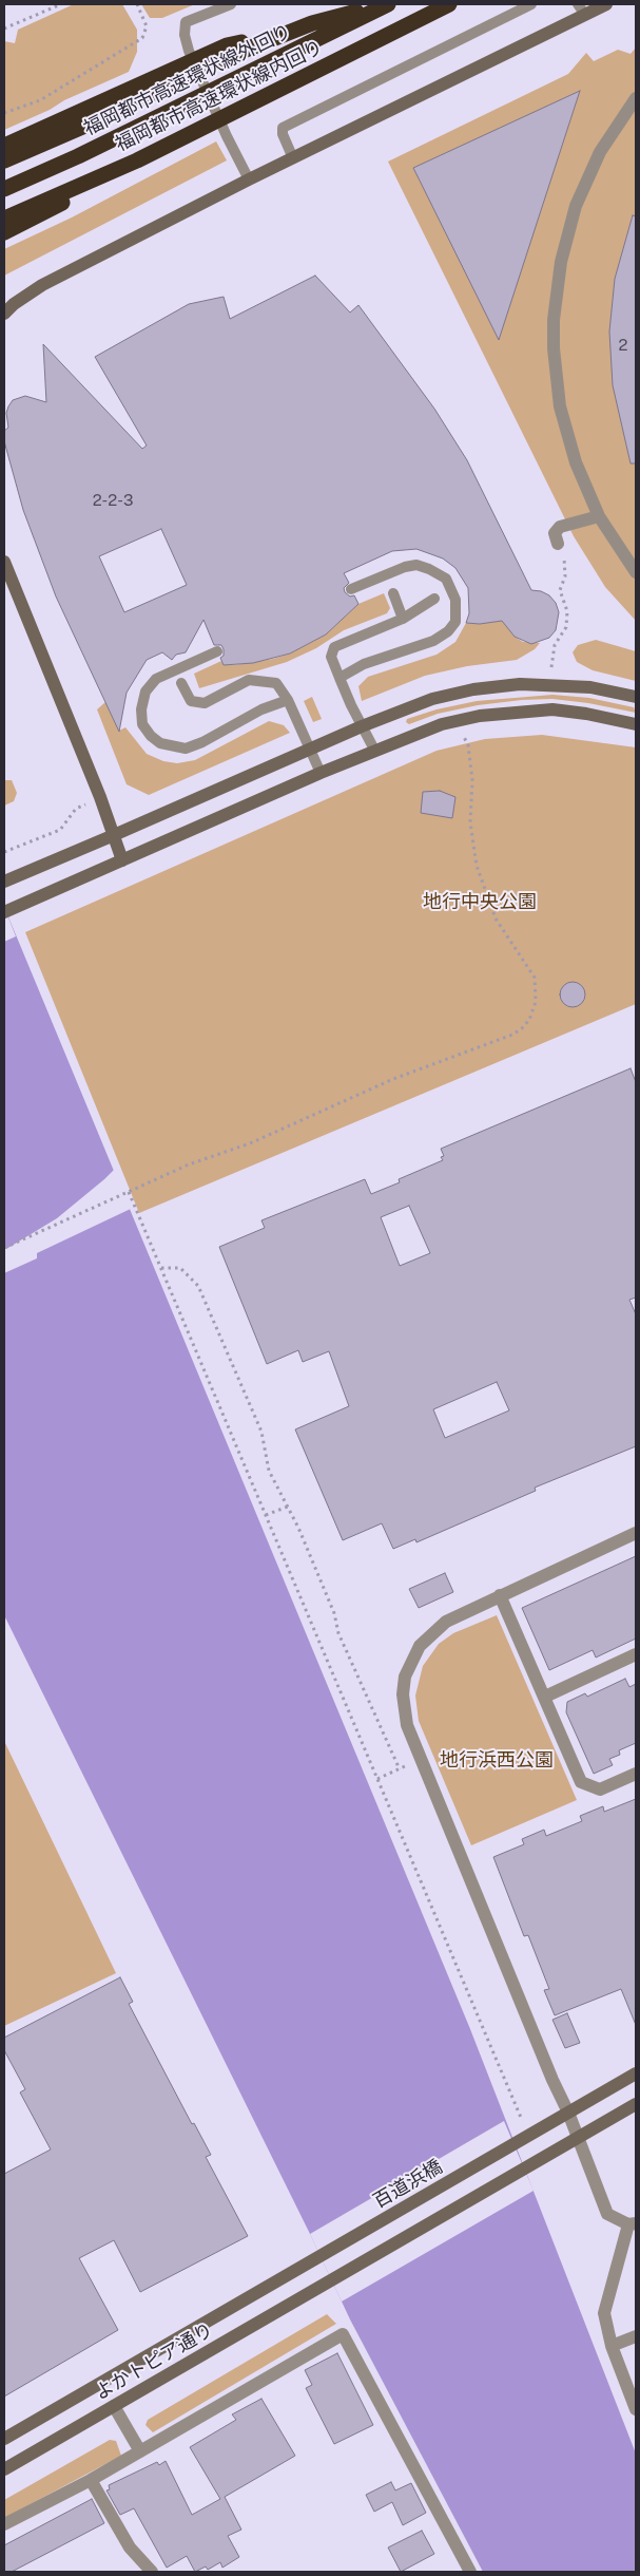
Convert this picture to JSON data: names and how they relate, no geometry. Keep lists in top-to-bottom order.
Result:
{
  "streets": {
    "highway": ["福岡都市高速環状線外回り", "福岡都市高速環状線内回り"],
    "street": ["百道浜橋", "よかトピア通り"]
  },
  "crossings": [
    ["百道浜橋", "よかトピア通り"]
  ],
  "parks": ["地行中央公園", "地行浜西公園"],
  "house_numbers": ["2", "2-2-3"]
}
